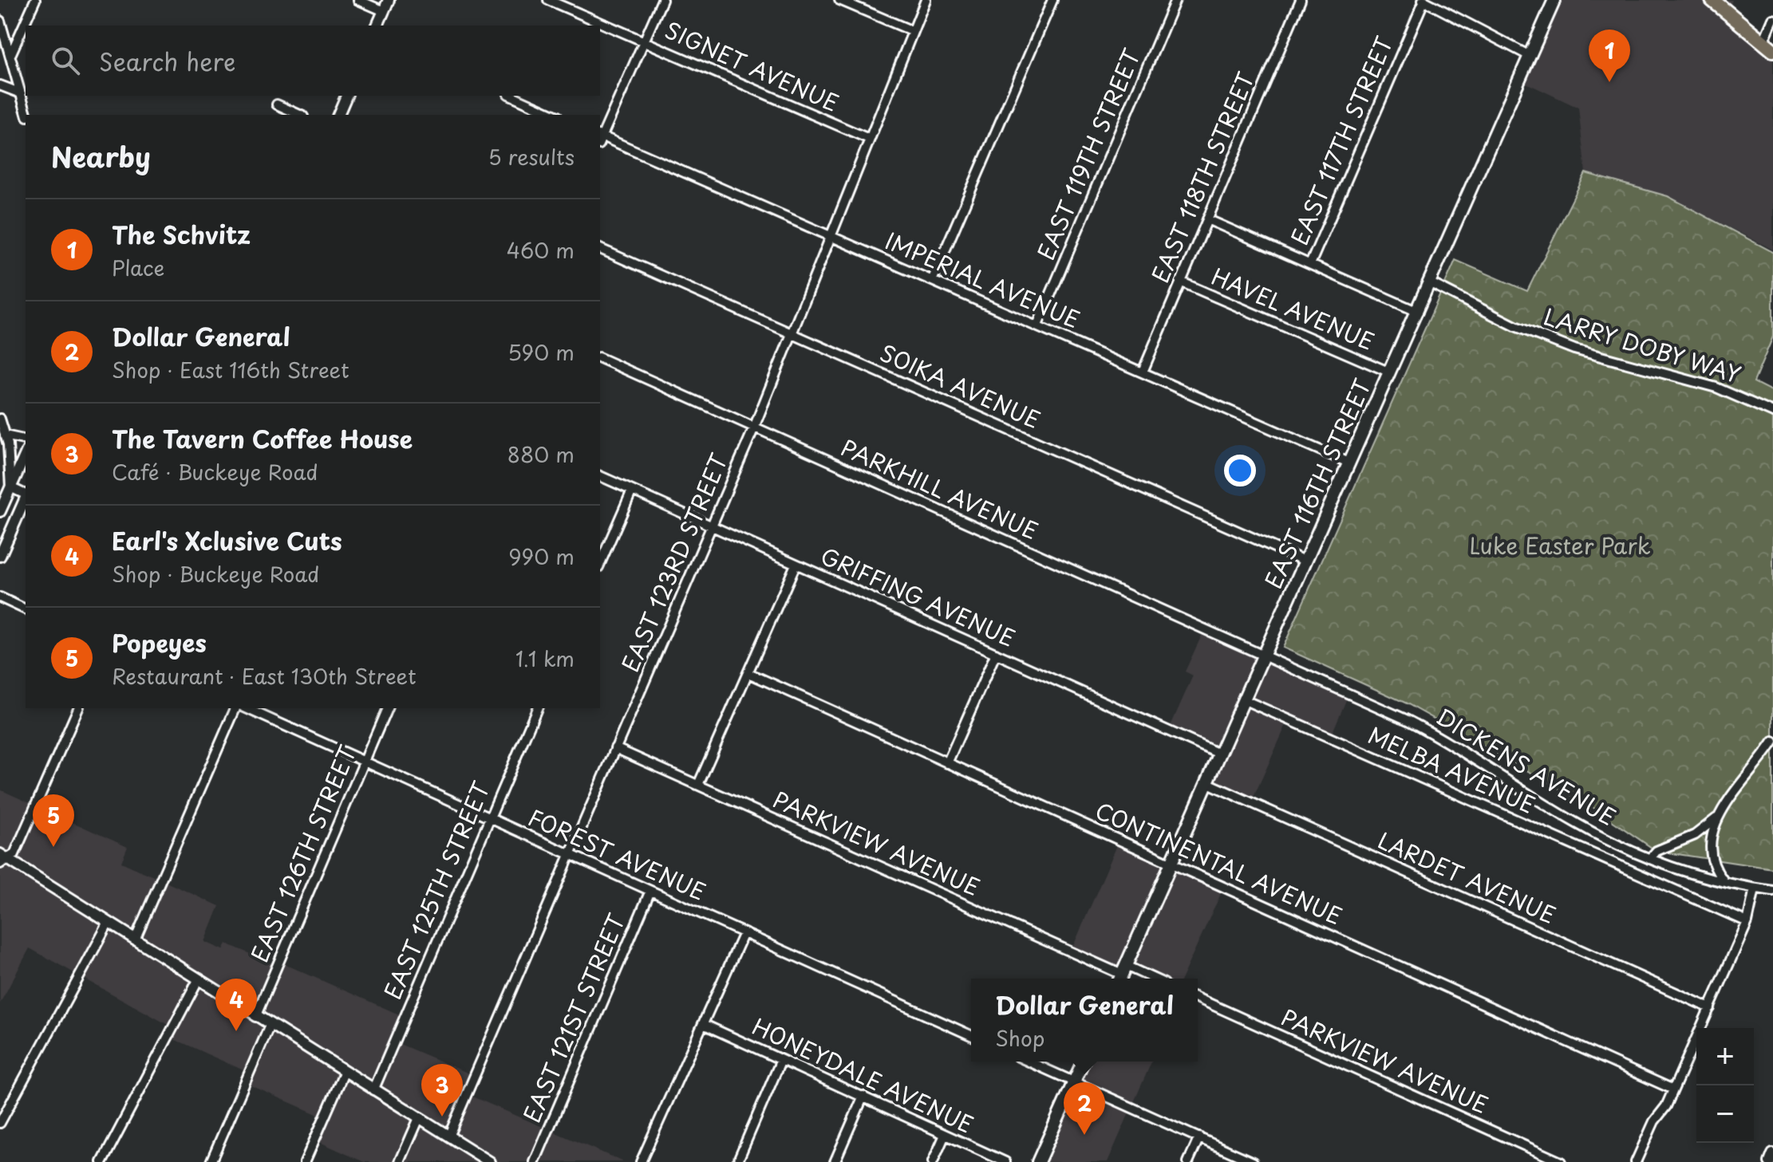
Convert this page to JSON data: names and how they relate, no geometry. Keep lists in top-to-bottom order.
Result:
{
  "streets": {
    "main road": ["EAST 116TH STREET"],
    "street": [
      "SIGNET AVENUE",
      "EAST 117TH STREET",
      "EAST 119TH STREET",
      "EAST 118TH STREET",
      "IMPERIAL AVENUE",
      "HAVEL AVENUE",
      "LARRY DOBY WAY",
      "SOIKA AVENUE",
      "PARKHILL AVENUE",
      "EAST 123RD STREET",
      "GRIFFING AVENUE",
      "DICKENS AVENUE",
      "MELBA AVENUE",
      "PARKVIEW AVENUE",
      "EAST 126TH STREET",
      "FOREST AVENUE",
      "CONTINENTAL AVENUE",
      "LARDET AVENUE",
      "EAST 125TH STREET",
      "EAST 121ST STREET",
      "HONEYDALE AVENUE"
    ]
  },
  "crossings": [
    ["SIGNET AVENUE", "EAST 123RD STREET"],
    ["EAST 119TH STREET", "IMPERIAL AVENUE"],
    ["EAST 118TH STREET", "IMPERIAL AVENUE"],
    ["EAST 118TH STREET", "HAVEL AVENUE"],
    ["IMPERIAL AVENUE", "EAST 116TH STREET"],
    ["IMPERIAL AVENUE", "EAST 123RD STREET"],
    ["HAVEL AVENUE", "EAST 116TH STREET"],
    ["LARRY DOBY WAY", "EAST 116TH STREET"],
    ["SOIKA AVENUE", "EAST 116TH STREET"],
    ["SOIKA AVENUE", "EAST 123RD STREET"],
    ["EAST 116TH STREET", "PARKHILL AVENUE"],
    ["EAST 116TH STREET", "GRIFFING AVENUE"],
    ["EAST 116TH STREET", "DICKENS AVENUE"],
    ["EAST 116TH STREET", "MELBA AVENUE"],
    ["EAST 116TH STREET", "PARKVIEW AVENUE"],
    ["EAST 116TH STREET", "CONTINENTAL AVENUE"],
    ["EAST 116TH STREET", "LARDET AVENUE"],
    ["PARKHILL AVENUE", "EAST 123RD STREET"],
    ["PARKHILL AVENUE", "DICKENS AVENUE"],
    ["EAST 123RD STREET", "GRIFFING AVENUE"],
    ["EAST 123RD STREET", "PARKVIEW AVENUE"],
    ["EAST 123RD STREET", "FOREST AVENUE"],
    ["EAST 126TH STREET", "FOREST AVENUE"],
    ["FOREST AVENUE", "EAST 125TH STREET"],
    ["FOREST AVENUE", "EAST 121ST STREET"]
  ],
  "parks": ["Luke Easter Park"],
  "page": {
    "search": "Search here",
    "pins": [
      "1",
      "5",
      "4",
      "3",
      "2"
    ],
    "heading": ["Nearby", "5 results"],
    "list": [
      {
        "mark": "1",
        "name": "The Schvitz",
        "note": "Place",
        "value": "460 m"
      },
      {
        "mark": "2",
        "name": "Dollar General",
        "note": "Shop · East 116th Street",
        "value": "590 m"
      },
      {
        "mark": "3",
        "name": "The Tavern Coffee House",
        "note": "Café · Buckeye Road",
        "value": "880 m"
      },
      {
        "mark": "4",
        "name": "Earl's Xclusive Cuts",
        "note": "Shop · Buckeye Road",
        "value": "990 m"
      },
      {
        "mark": "5",
        "name": "Popeyes",
        "note": "Restaurant · East 130th Street",
        "value": "1.1 km"
      }
    ],
    "popup": ["Dollar General", "Shop"],
    "map_buttons": ["+", "−"]
  }
}
